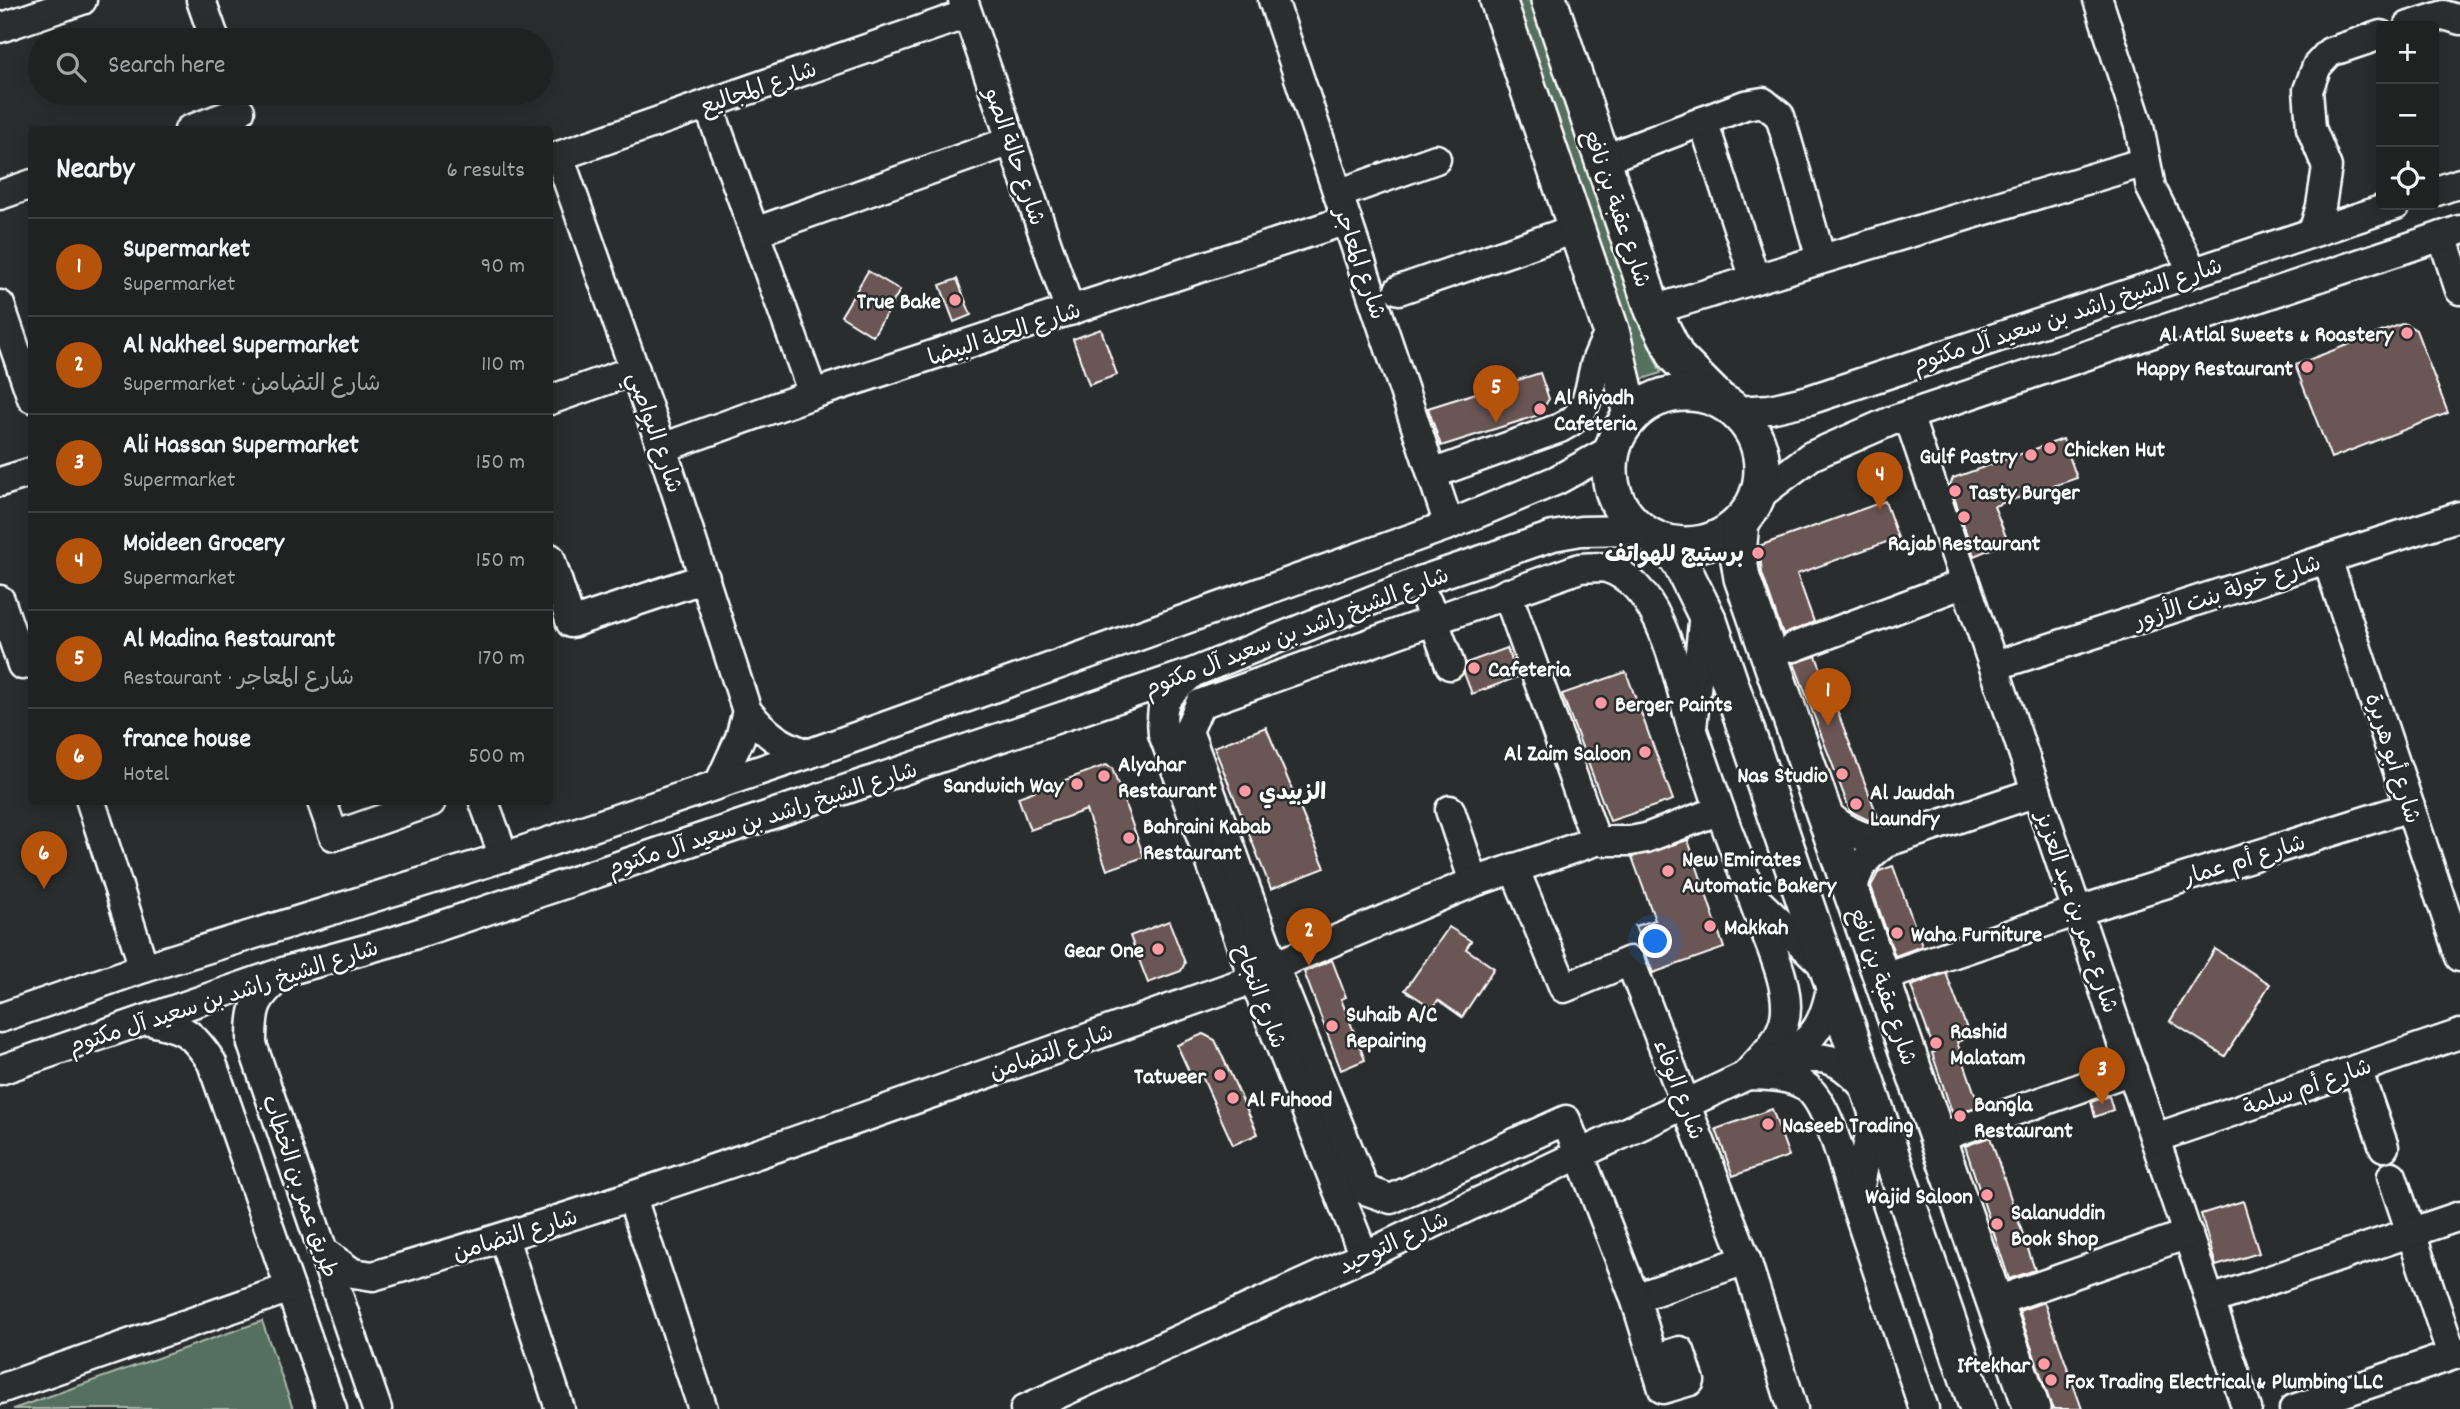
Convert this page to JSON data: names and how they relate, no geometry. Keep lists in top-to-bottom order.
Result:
{
  "streets": {
    "main road": ["شارع عقبة بن نافع"],
    "street": [
      "شارع المجاليع",
      "شارع حالة الصو",
      "شارع المعاجر",
      "شارع الشيخ راشد بن سعيد آل مكتوم",
      "شارع الحلة البيضا",
      "شارع البواصي",
      "شارع خولة بنت الأزور",
      "شارع أبو هريرة",
      "شارع أم عمار",
      "شارع عمر بن عبد العزيز",
      "شارع النجاح",
      "شارع التضامن",
      "شارع أم سلمة",
      "شارع الوفاء",
      "طريق عمر بن الخطاب",
      "شارع التوحيد"
    ]
  },
  "crossings": [
    ["شارع المجاليع", "شارع حالة الصو"],
    ["شارع المجاليع", "شارع البواصي"],
    ["شارع حالة الصو", "شارع الحلة البيضا"],
    ["شارع عقبة بن نافع", "شارع الشيخ راشد بن سعيد آل مكتوم"],
    ["شارع عقبة بن نافع", "شارع أم عمار"],
    ["شارع المعاجر", "شارع الشيخ راشد بن سعيد آل مكتوم"],
    ["شارع المعاجر", "شارع الحلة البيضا"],
    ["شارع الشيخ راشد بن سعيد آل مكتوم", "شارع البواصي"],
    ["شارع الشيخ راشد بن سعيد آل مكتوم", "شارع عمر بن عبد العزيز"],
    ["شارع الشيخ راشد بن سعيد آل مكتوم", "شارع النجاح"],
    ["شارع الشيخ راشد بن سعيد آل مكتوم", "طريق عمر بن الخطاب"],
    ["شارع الحلة البيضا", "شارع البواصي"],
    ["شارع خولة بنت الأزور", "شارع أبو هريرة"],
    ["شارع خولة بنت الأزور", "شارع عمر بن عبد العزيز"],
    ["شارع أبو هريرة", "شارع أم عمار"],
    ["شارع أم عمار", "شارع عمر بن عبد العزيز"],
    ["شارع عمر بن عبد العزيز", "شارع أم سلمة"],
    ["شارع النجاح", "شارع التضامن"],
    ["شارع النجاح", "شارع التوحيد"],
    ["شارع التضامن", "شارع الوفاء"],
    ["شارع الوفاء", "شارع التوحيد"]
  ],
  "places": [
    "True Bake",
    "Al Atlal Sweets & Roastery",
    "Happy Restaurant",
    "Al Riyadh Cafeteria",
    "Chicken Hut",
    "Gulf Pastry",
    "Tasty Burger",
    "Rajab Restaurant",
    "برستيج للهواتف",
    "Cafeteria",
    "Berger Paints",
    "Al Zaim Saloon",
    "Nas Studio",
    "Alyahar Restaurant",
    "Sandwich Way",
    "الزبيدي",
    "Al Jaudah Laundry",
    "Bahraini Kabab Restaurant",
    "New Emirates Automatic Bakery",
    "Makkah",
    "Waha Furniture",
    "Gear One",
    "Suhaib A/C Repairing",
    "Rashid Malatam",
    "Tatweer",
    "Al Fuhood",
    "Bangla Restaurant",
    "Naseeb Trading",
    "Wajid Saloon",
    "Salanuddin Book Shop",
    "Iftekhar",
    "Fox Trading Electrical & Plumbing LLC"
  ],
  "page": {
    "map_buttons": ["+", "−"],
    "search": "Search here",
    "heading": ["Nearby", "6 results"],
    "list": [
      {
        "mark": "1",
        "name": "Supermarket",
        "note": "Supermarket",
        "value": "90 m"
      },
      {
        "mark": "2",
        "name": "Al Nakheel Supermarket",
        "note": "Supermarket · شارع التضامن",
        "value": "110 m"
      },
      {
        "mark": "3",
        "name": "Ali Hassan Supermarket",
        "note": "Supermarket",
        "value": "150 m"
      },
      {
        "mark": "4",
        "name": "Moideen Grocery",
        "note": "Supermarket",
        "value": "150 m"
      },
      {
        "mark": "5",
        "name": "Al Madina Restaurant",
        "note": "Restaurant · شارع المعاجر",
        "value": "170 m"
      },
      {
        "mark": "6",
        "name": "france house",
        "note": "Hotel",
        "value": "500 m"
      }
    ],
    "pins": [
      "5",
      "4",
      "1",
      "6",
      "2",
      "3"
    ]
  }
}
